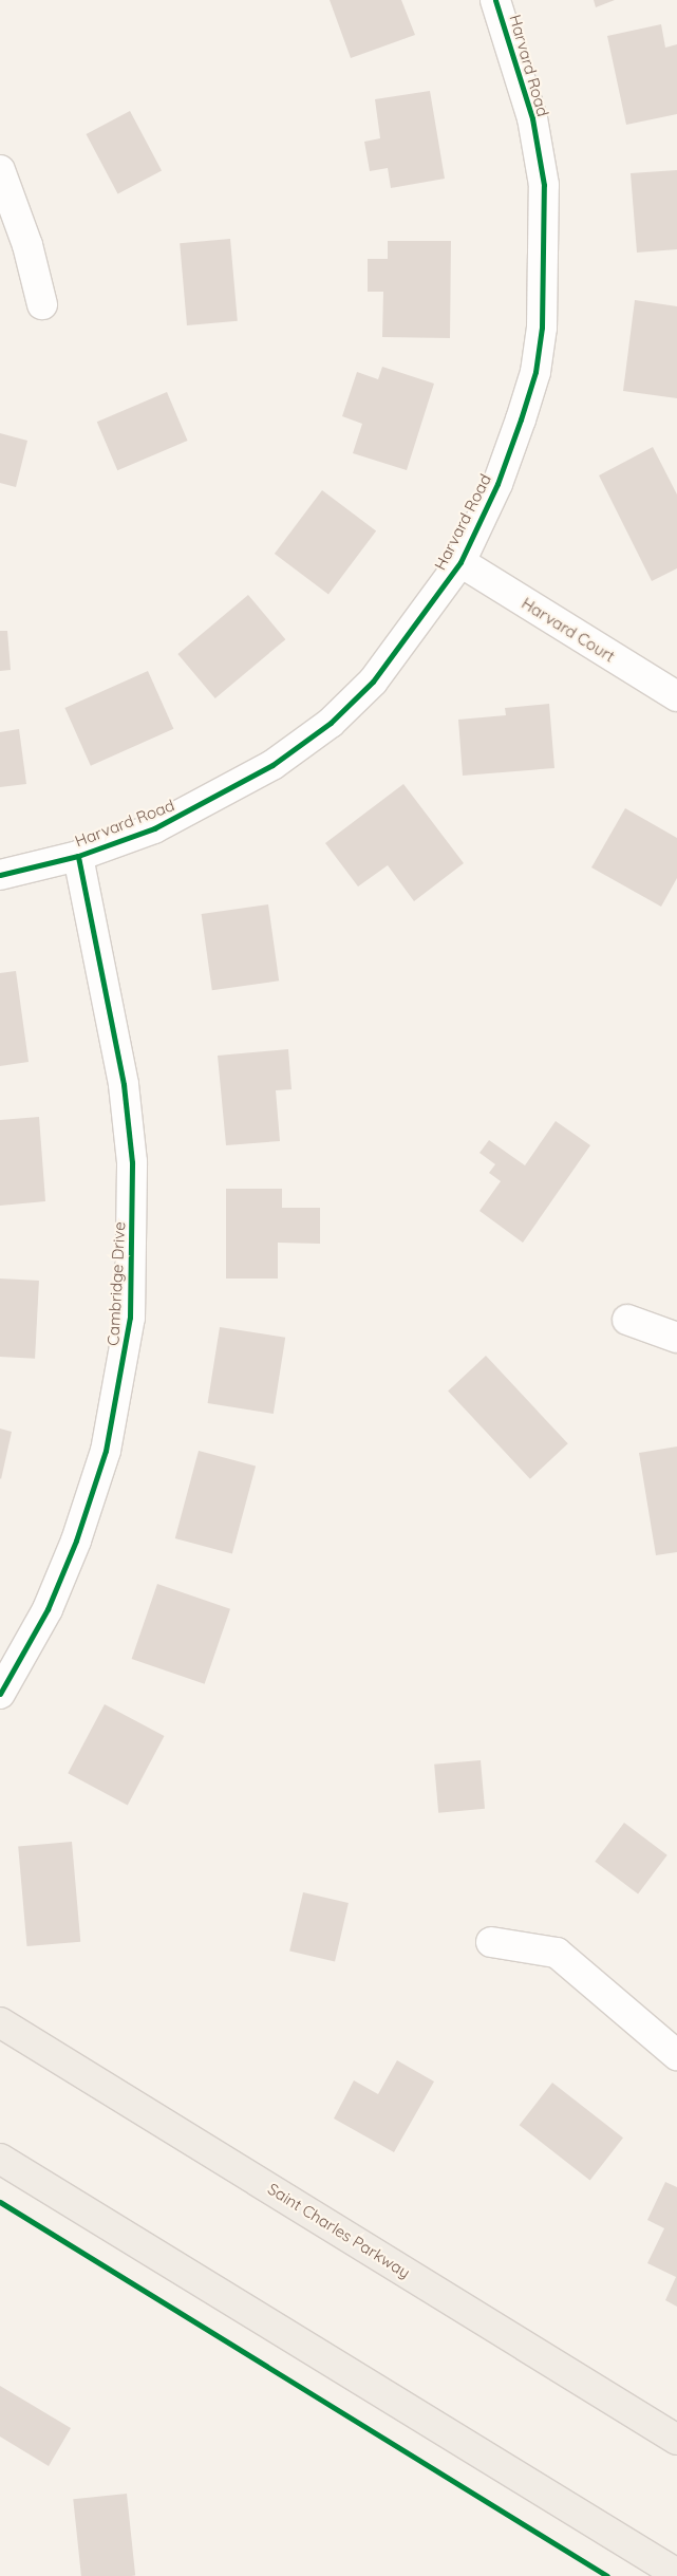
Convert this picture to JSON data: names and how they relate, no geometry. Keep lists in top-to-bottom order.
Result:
{
  "streets": {
    "main road": ["Saint Charles Parkway"],
    "street": ["Harvard Road", "Harvard Court", "Cambridge Drive"]
  },
  "crossings": [
    ["Harvard Road", "Harvard Court"],
    ["Harvard Road", "Cambridge Drive"]
  ]
}
